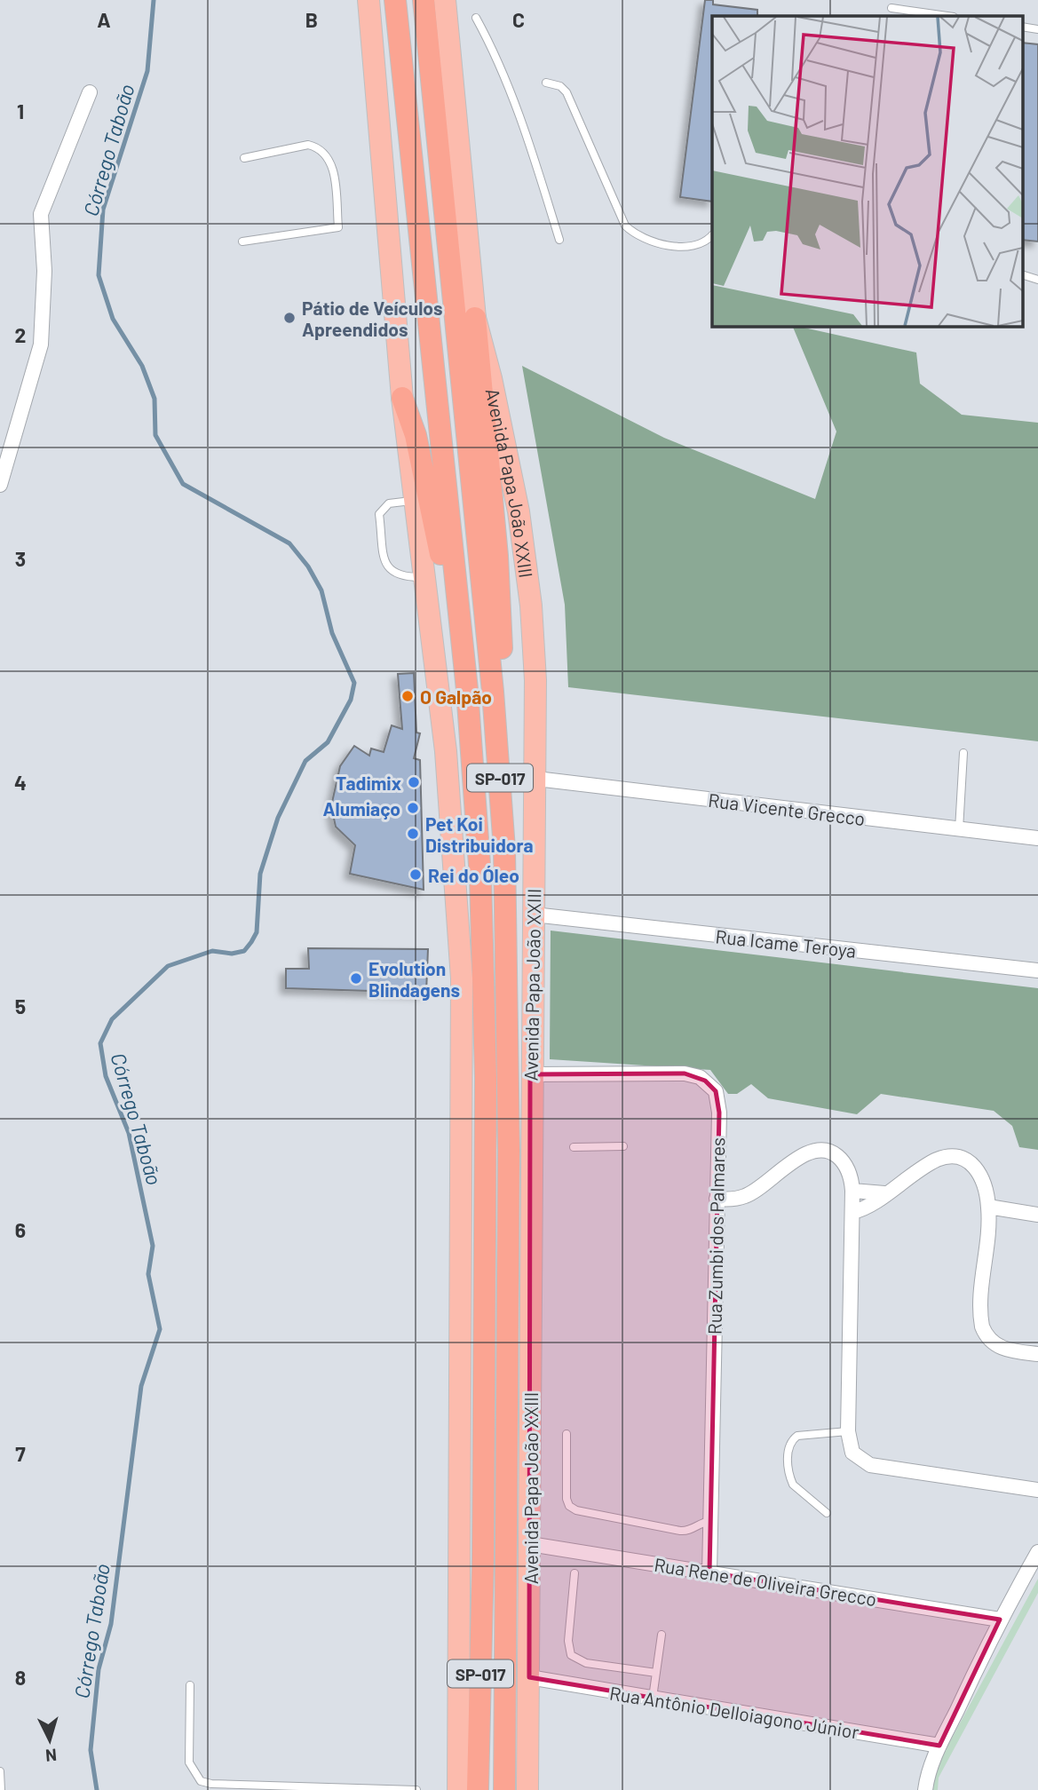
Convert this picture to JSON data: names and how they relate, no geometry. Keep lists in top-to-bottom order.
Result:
{
  "streets": {
    "highway": ["Avenida Papa João XXIII", "SP-017"],
    "street": [
      "Rua Vicente Grecco",
      "Rua Icame Teroya",
      "Rua Zumbi dos Palmares",
      "Rua Rene de Oliveira Grecco",
      "Rua Antônio Delloiagono Júnior"
    ]
  },
  "crossings": [
    ["Avenida Papa João XXIII", "Rua Vicente Grecco"],
    ["Avenida Papa João XXIII", "Rua Icame Teroya"],
    ["Avenida Papa João XXIII", "Rua Zumbi dos Palmares"],
    ["Avenida Papa João XXIII", "Rua Rene de Oliveira Grecco"],
    ["Avenida Papa João XXIII", "Rua Antônio Delloiagono Júnior"],
    ["Rua Zumbi dos Palmares", "Rua Rene de Oliveira Grecco"]
  ],
  "water": ["Córrego Taboão"],
  "places": [
    "Pátio de Veículos Apreendidos",
    "O Galpão",
    "Tadimix",
    "Alumiaço",
    "Pet Koi Distribuidora",
    "Rei do Óleo",
    "Evolution Blindagens"
  ],
  "north": "bottom",
  "grid": {
    "columns": ["A", "B", "C"],
    "rows": [
      "1",
      "2",
      "3",
      "4",
      "5",
      "6",
      "7",
      "8"
    ]
  }
}
